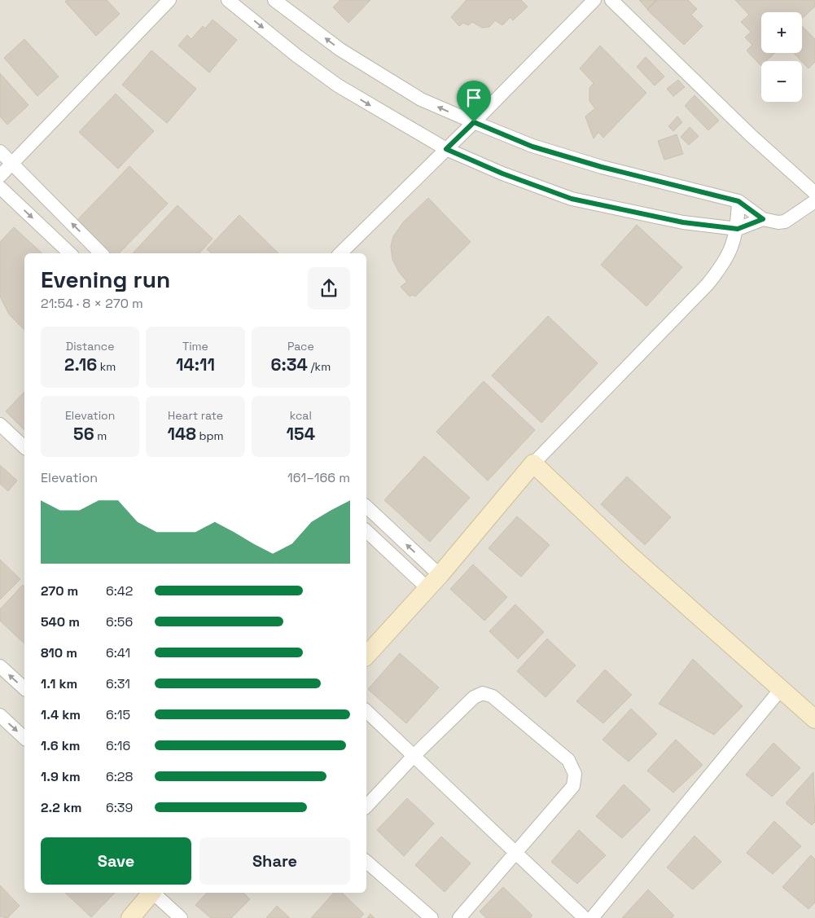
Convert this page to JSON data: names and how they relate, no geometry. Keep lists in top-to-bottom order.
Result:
{
  "page": {
    "map_buttons": ["+", "−"],
    "heading": ["Evening run", "21:54 · 8 × 270 m"],
    "stats": [
      ["Distance", "2.16 km"],
      ["Time", "14:11"],
      ["Pace", "6:34 /km"],
      ["Elevation", "56 m"],
      ["Heart rate", "148 bpm"],
      ["kcal", "154"]
    ],
    "chart": ["Elevation", "161–166 m"],
    "list": [
      {
        "name": "270 m",
        "note": "6:42"
      },
      {
        "name": "540 m",
        "note": "6:56"
      },
      {
        "name": "810 m",
        "note": "6:41"
      },
      {
        "name": "1.1 km",
        "note": "6:31"
      },
      {
        "name": "1.4 km",
        "note": "6:15"
      },
      {
        "name": "1.6 km",
        "note": "6:16"
      },
      {
        "name": "1.9 km",
        "note": "6:28"
      },
      {
        "name": "2.2 km",
        "note": "6:39"
      }
    ],
    "buttons": ["Save", "Share"]
  }
}
